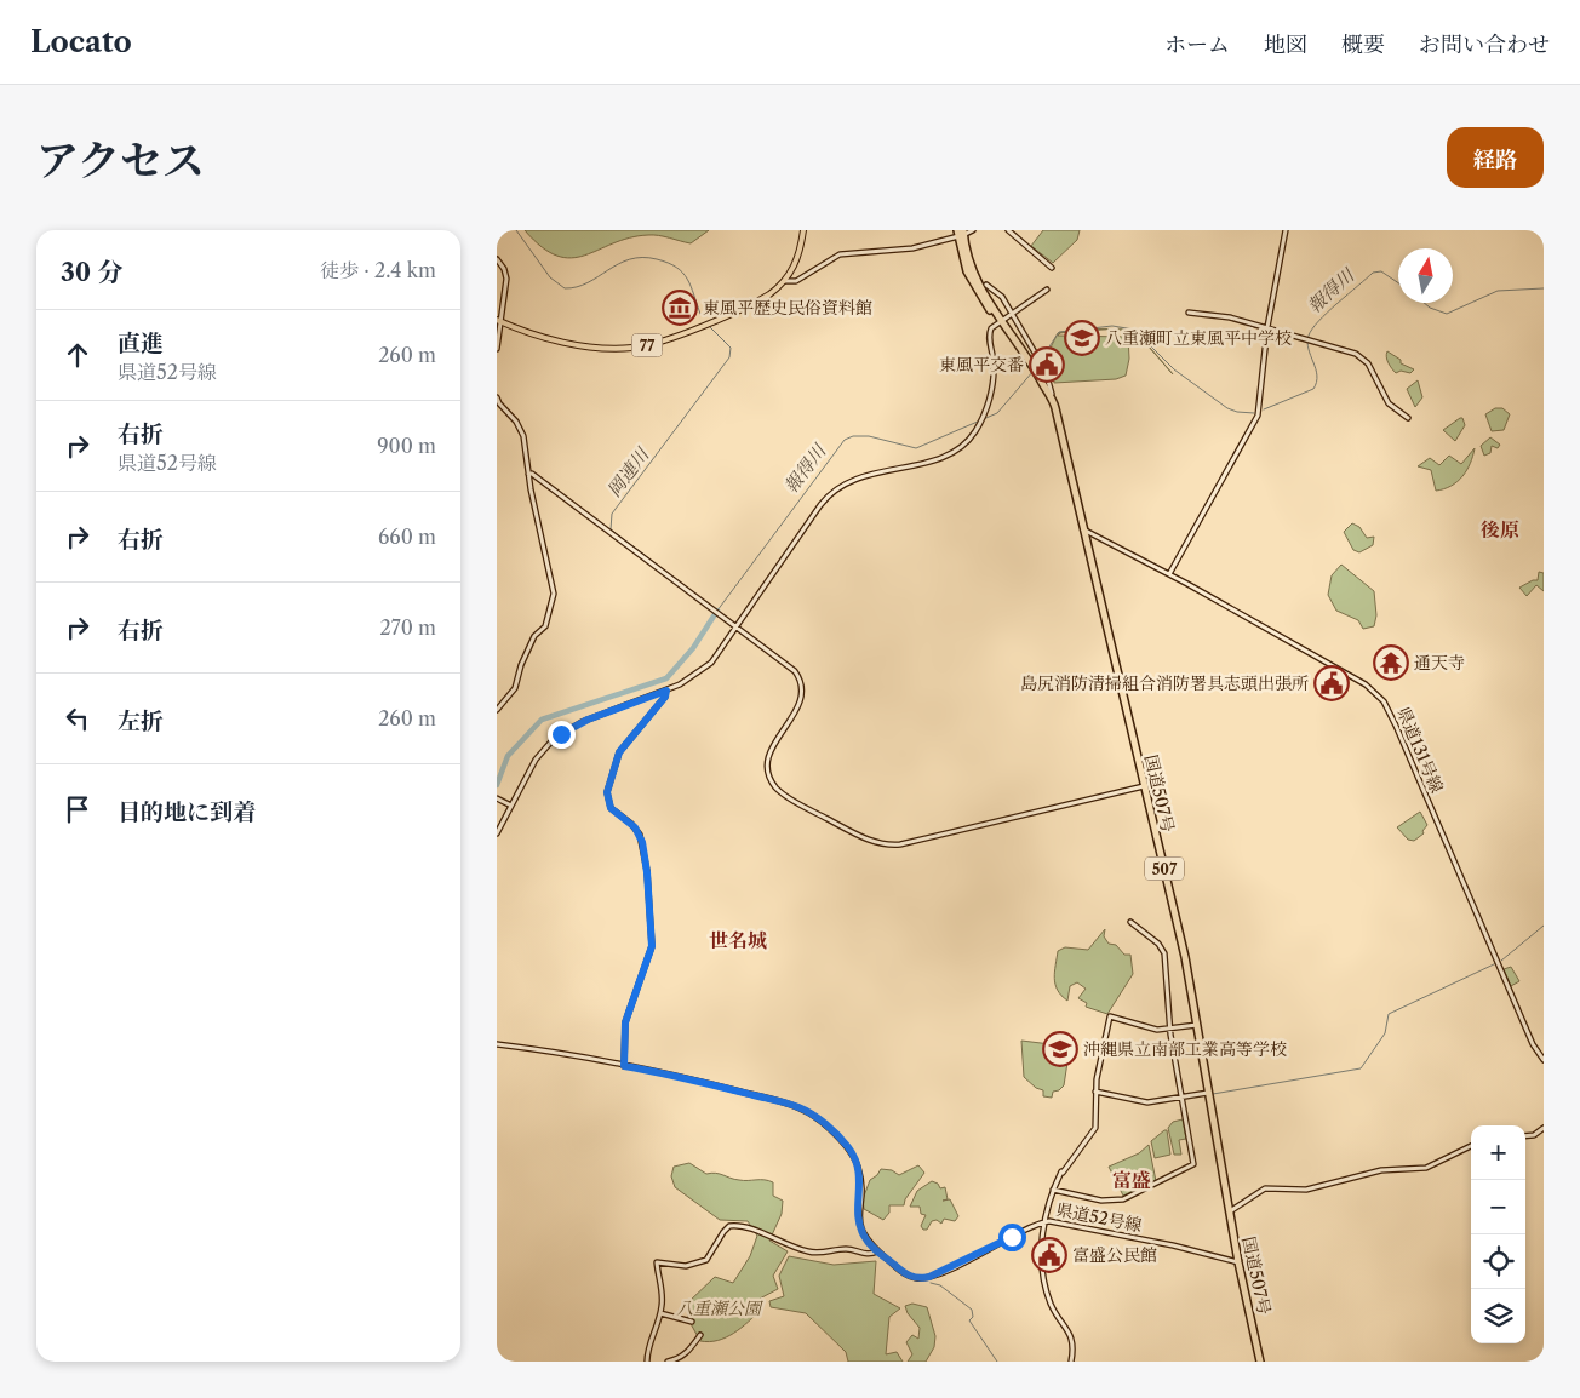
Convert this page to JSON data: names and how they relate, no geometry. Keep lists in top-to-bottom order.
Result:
{
  "streets": {
    "highway": ["国道507号", "507"],
    "main road": ["77"],
    "street": ["県道131号線", "県道52号線"]
  },
  "crossings": [
    ["県道131号線", "国道507号"],
    ["国道507号", "県道52号線"]
  ],
  "districts": ["後原", "世名城", "富盛"],
  "water": ["報得川", "岡連川"],
  "parks": ["八重瀬公園"],
  "places": {
    "museum": ["東風平歴史民俗資料館"],
    "school or university": ["八重瀬町立東風平中学校", "沖縄県立南部工業高等学校"],
    "public building": ["東風平交番", "島尻消防清掃組合消防署具志頭出張所", "富盛公民館"],
    "temple": ["通天寺"]
  },
  "north": "top",
  "page": {
    "header": "Locato",
    "nav": [
      "ホーム",
      "地図",
      "概要",
      "お問い合わせ"
    ],
    "title": "アクセス",
    "buttons": "経路",
    "heading": ["30 分", "徒歩 · 2.4 km"],
    "list": [
      ["直進", "県道52号線", "260 m"],
      ["右折", "県道52号線", "900 m"],
      ["右折", "660 m"],
      ["右折", "270 m"],
      ["左折", "260 m"],
      "目的地に到着"
    ],
    "map_buttons": ["+", "−"]
  }
}
